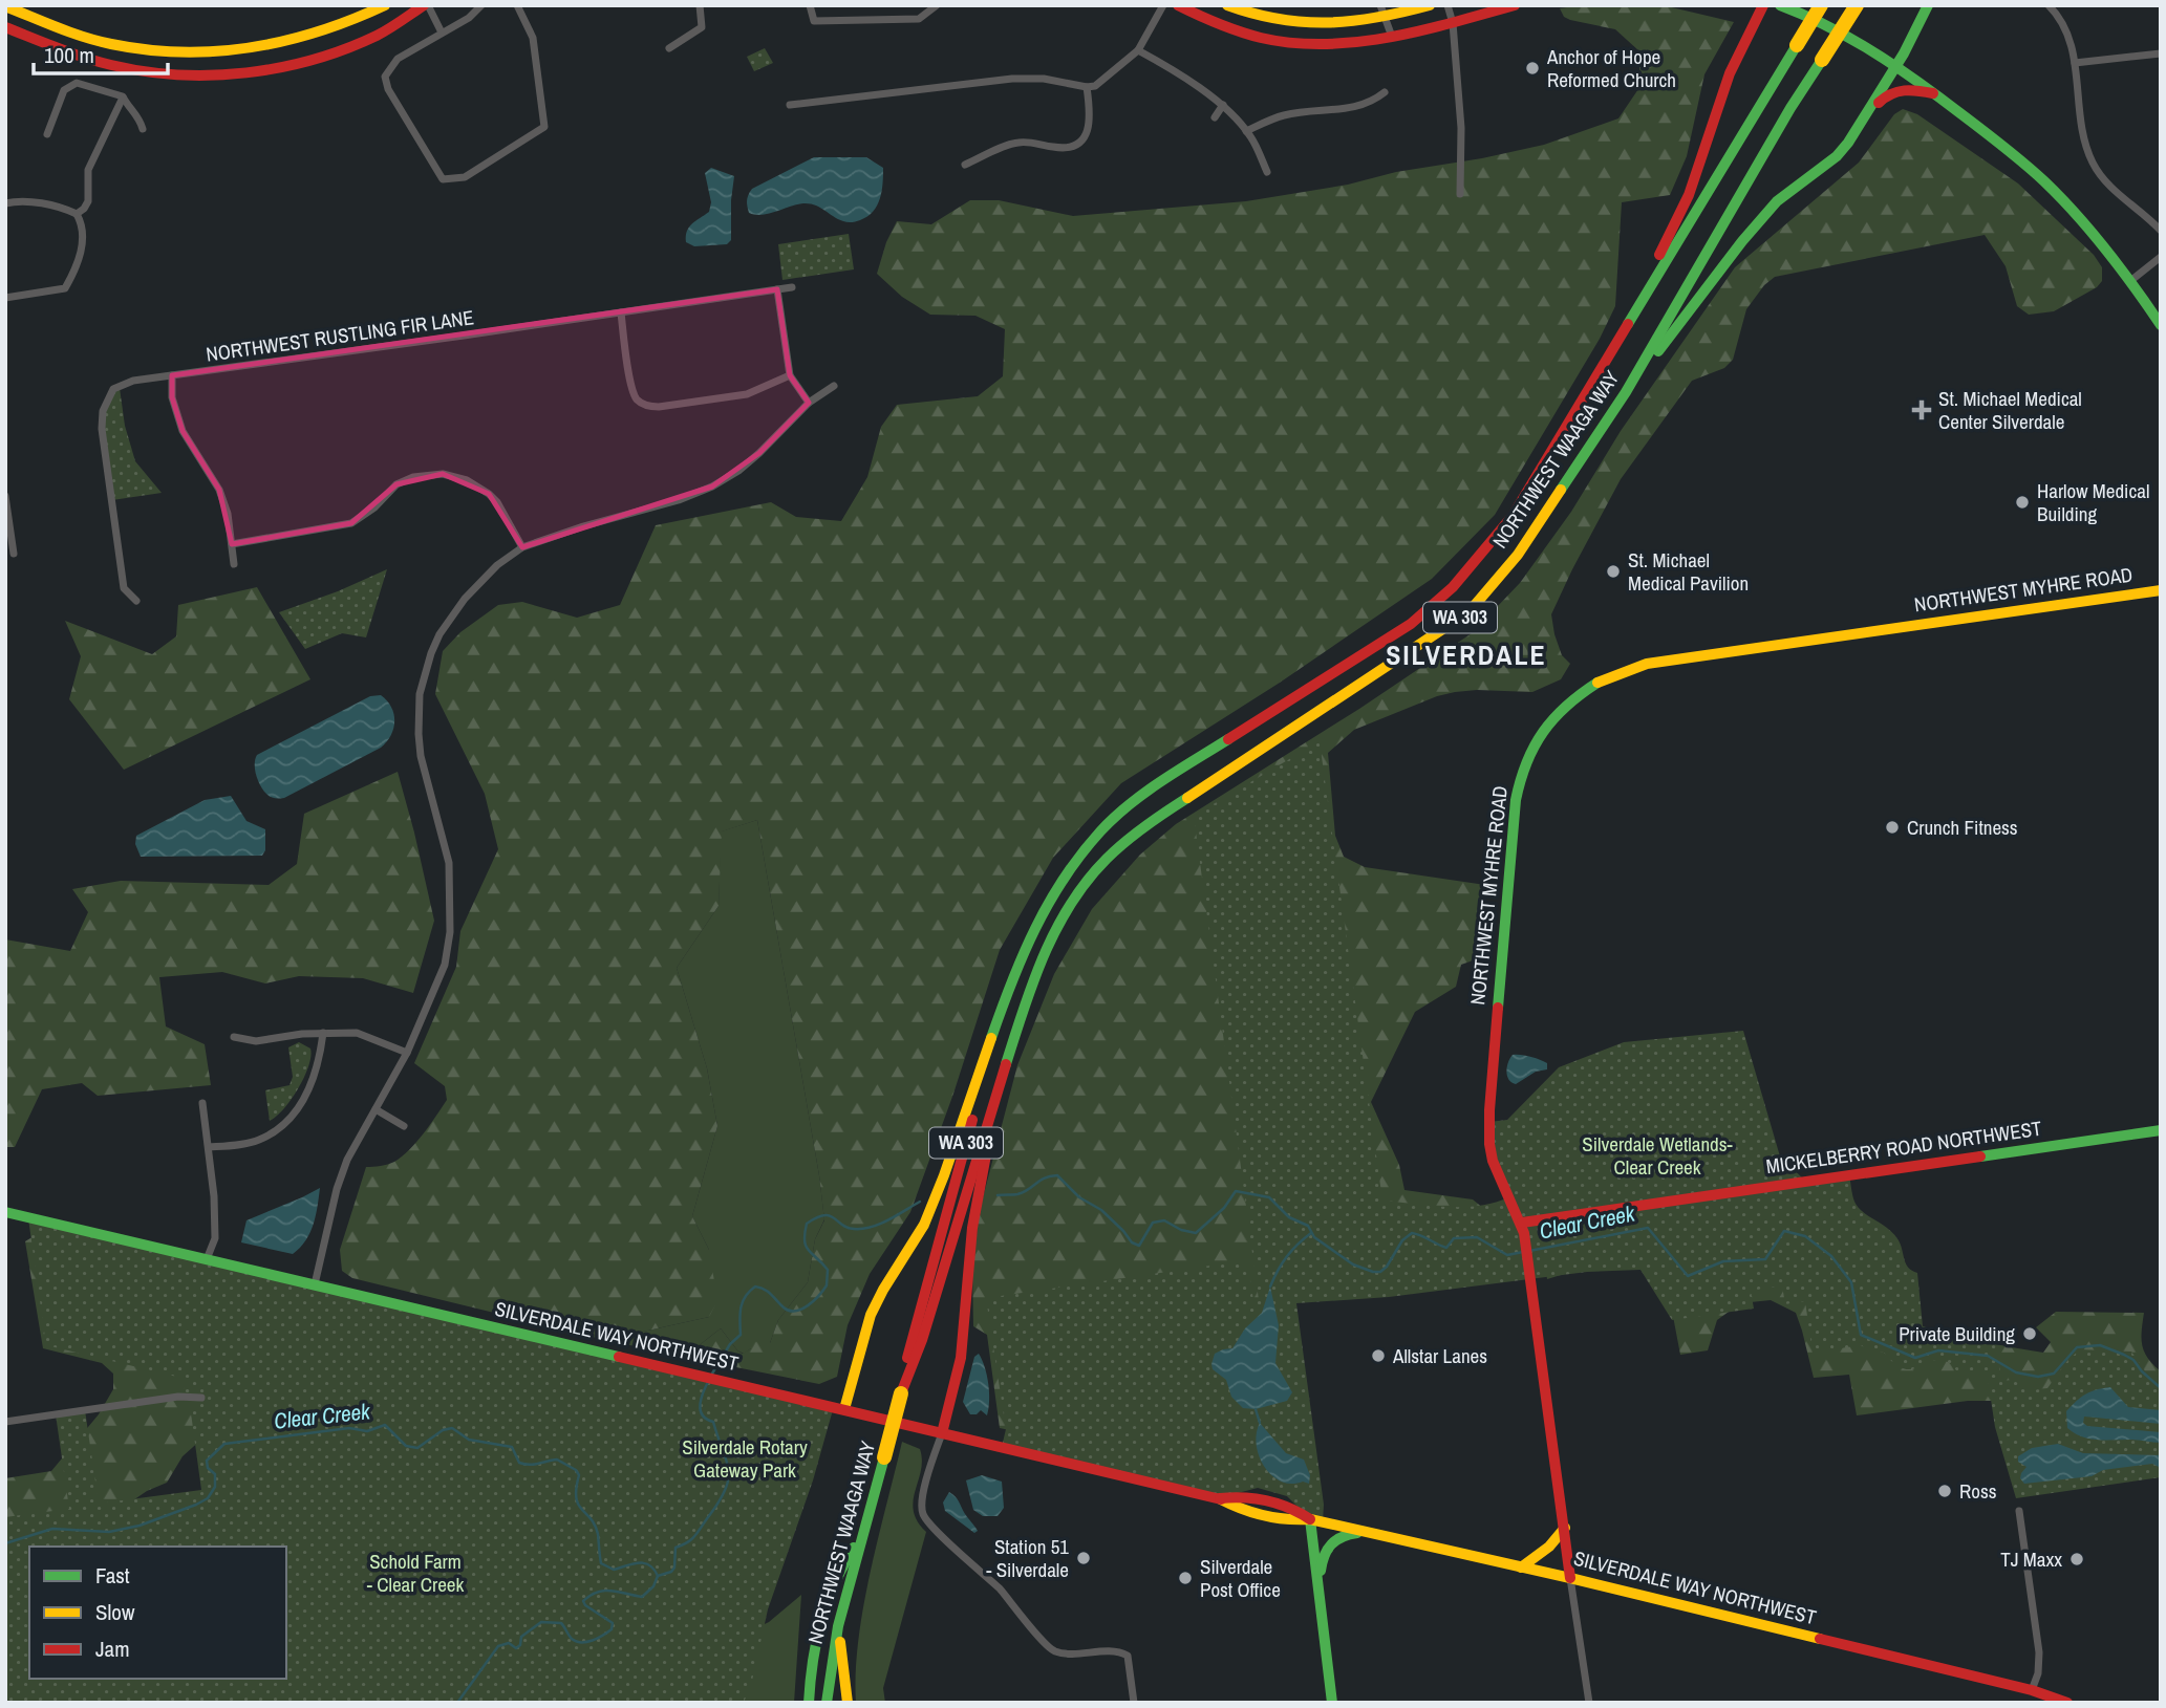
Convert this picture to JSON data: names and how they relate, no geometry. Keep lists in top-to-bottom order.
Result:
{
  "streets": {
    "main road": [
      "NORTHWEST WAAGA WAY",
      "NORTHWEST MYHRE ROAD",
      "WA 303",
      "MICKELBERRY ROAD NORTHWEST",
      "SILVERDALE WAY NORTHWEST"
    ],
    "street": ["NORTHWEST RUSTLING FIR LANE"]
  },
  "crossings": [
    ["NORTHWEST WAAGA WAY", "WA 303"],
    ["NORTHWEST MYHRE ROAD", "MICKELBERRY ROAD NORTHWEST"],
    ["NORTHWEST MYHRE ROAD", "SILVERDALE WAY NORTHWEST"]
  ],
  "districts": ["SILVERDALE"],
  "water": ["Clear Creek"],
  "parks": ["Silverdale Wetlands- Clear Creek", "Silverdale Rotary Gateway Park", "Schold Farm - Clear Creek"],
  "places": {
    "other": [
      "Anchor of Hope Reformed Church",
      "Harlow Medical Building",
      "St. Michael Medical Pavilion",
      "Crunch Fitness",
      "Private Building",
      "Allstar Lanes",
      "Ross",
      "Station 51 - Silverdale",
      "TJ Maxx",
      "Silverdale Post Office"
    ],
    "health": ["St. Michael Medical Center Silverdale"]
  },
  "legend": ["Fast", "Slow", "Jam"],
  "scale_bar": "100 m"
}
